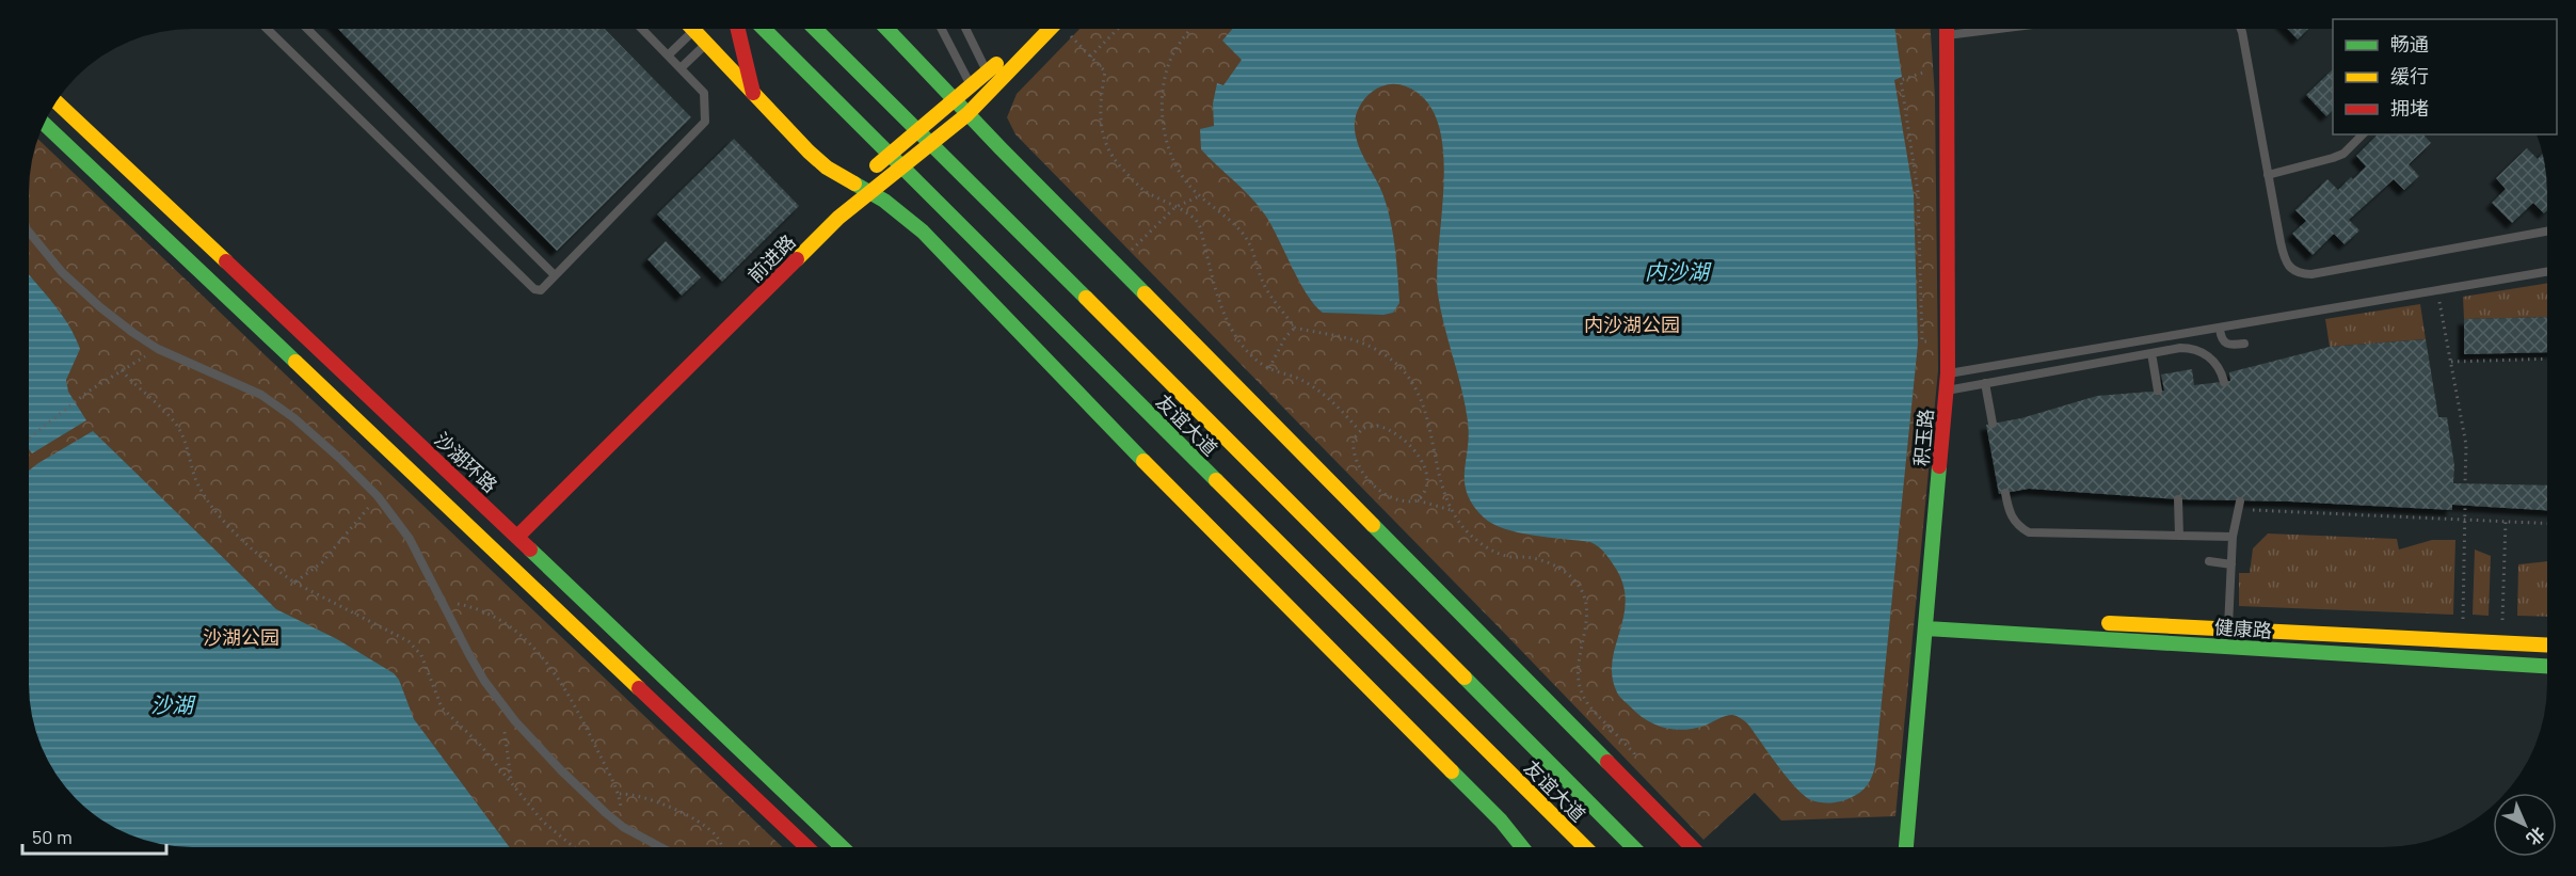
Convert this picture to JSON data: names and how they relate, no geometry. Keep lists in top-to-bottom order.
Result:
{
  "streets": {
    "main road": [
      "前进路",
      "友谊大道",
      "积玉路",
      "沙湖环路",
      "健康路"
    ]
  },
  "crossings": [
    ["前进路", "友谊大道"],
    ["前进路", "沙湖环路"],
    ["积玉路", "健康路"]
  ],
  "water": ["内沙湖", "沙湖"],
  "parks": ["内沙湖公园", "沙湖公园"],
  "legend": ["畅通", "缓行", "拥堵"],
  "scale_bar": "50 m",
  "north": "bottom right"
}
